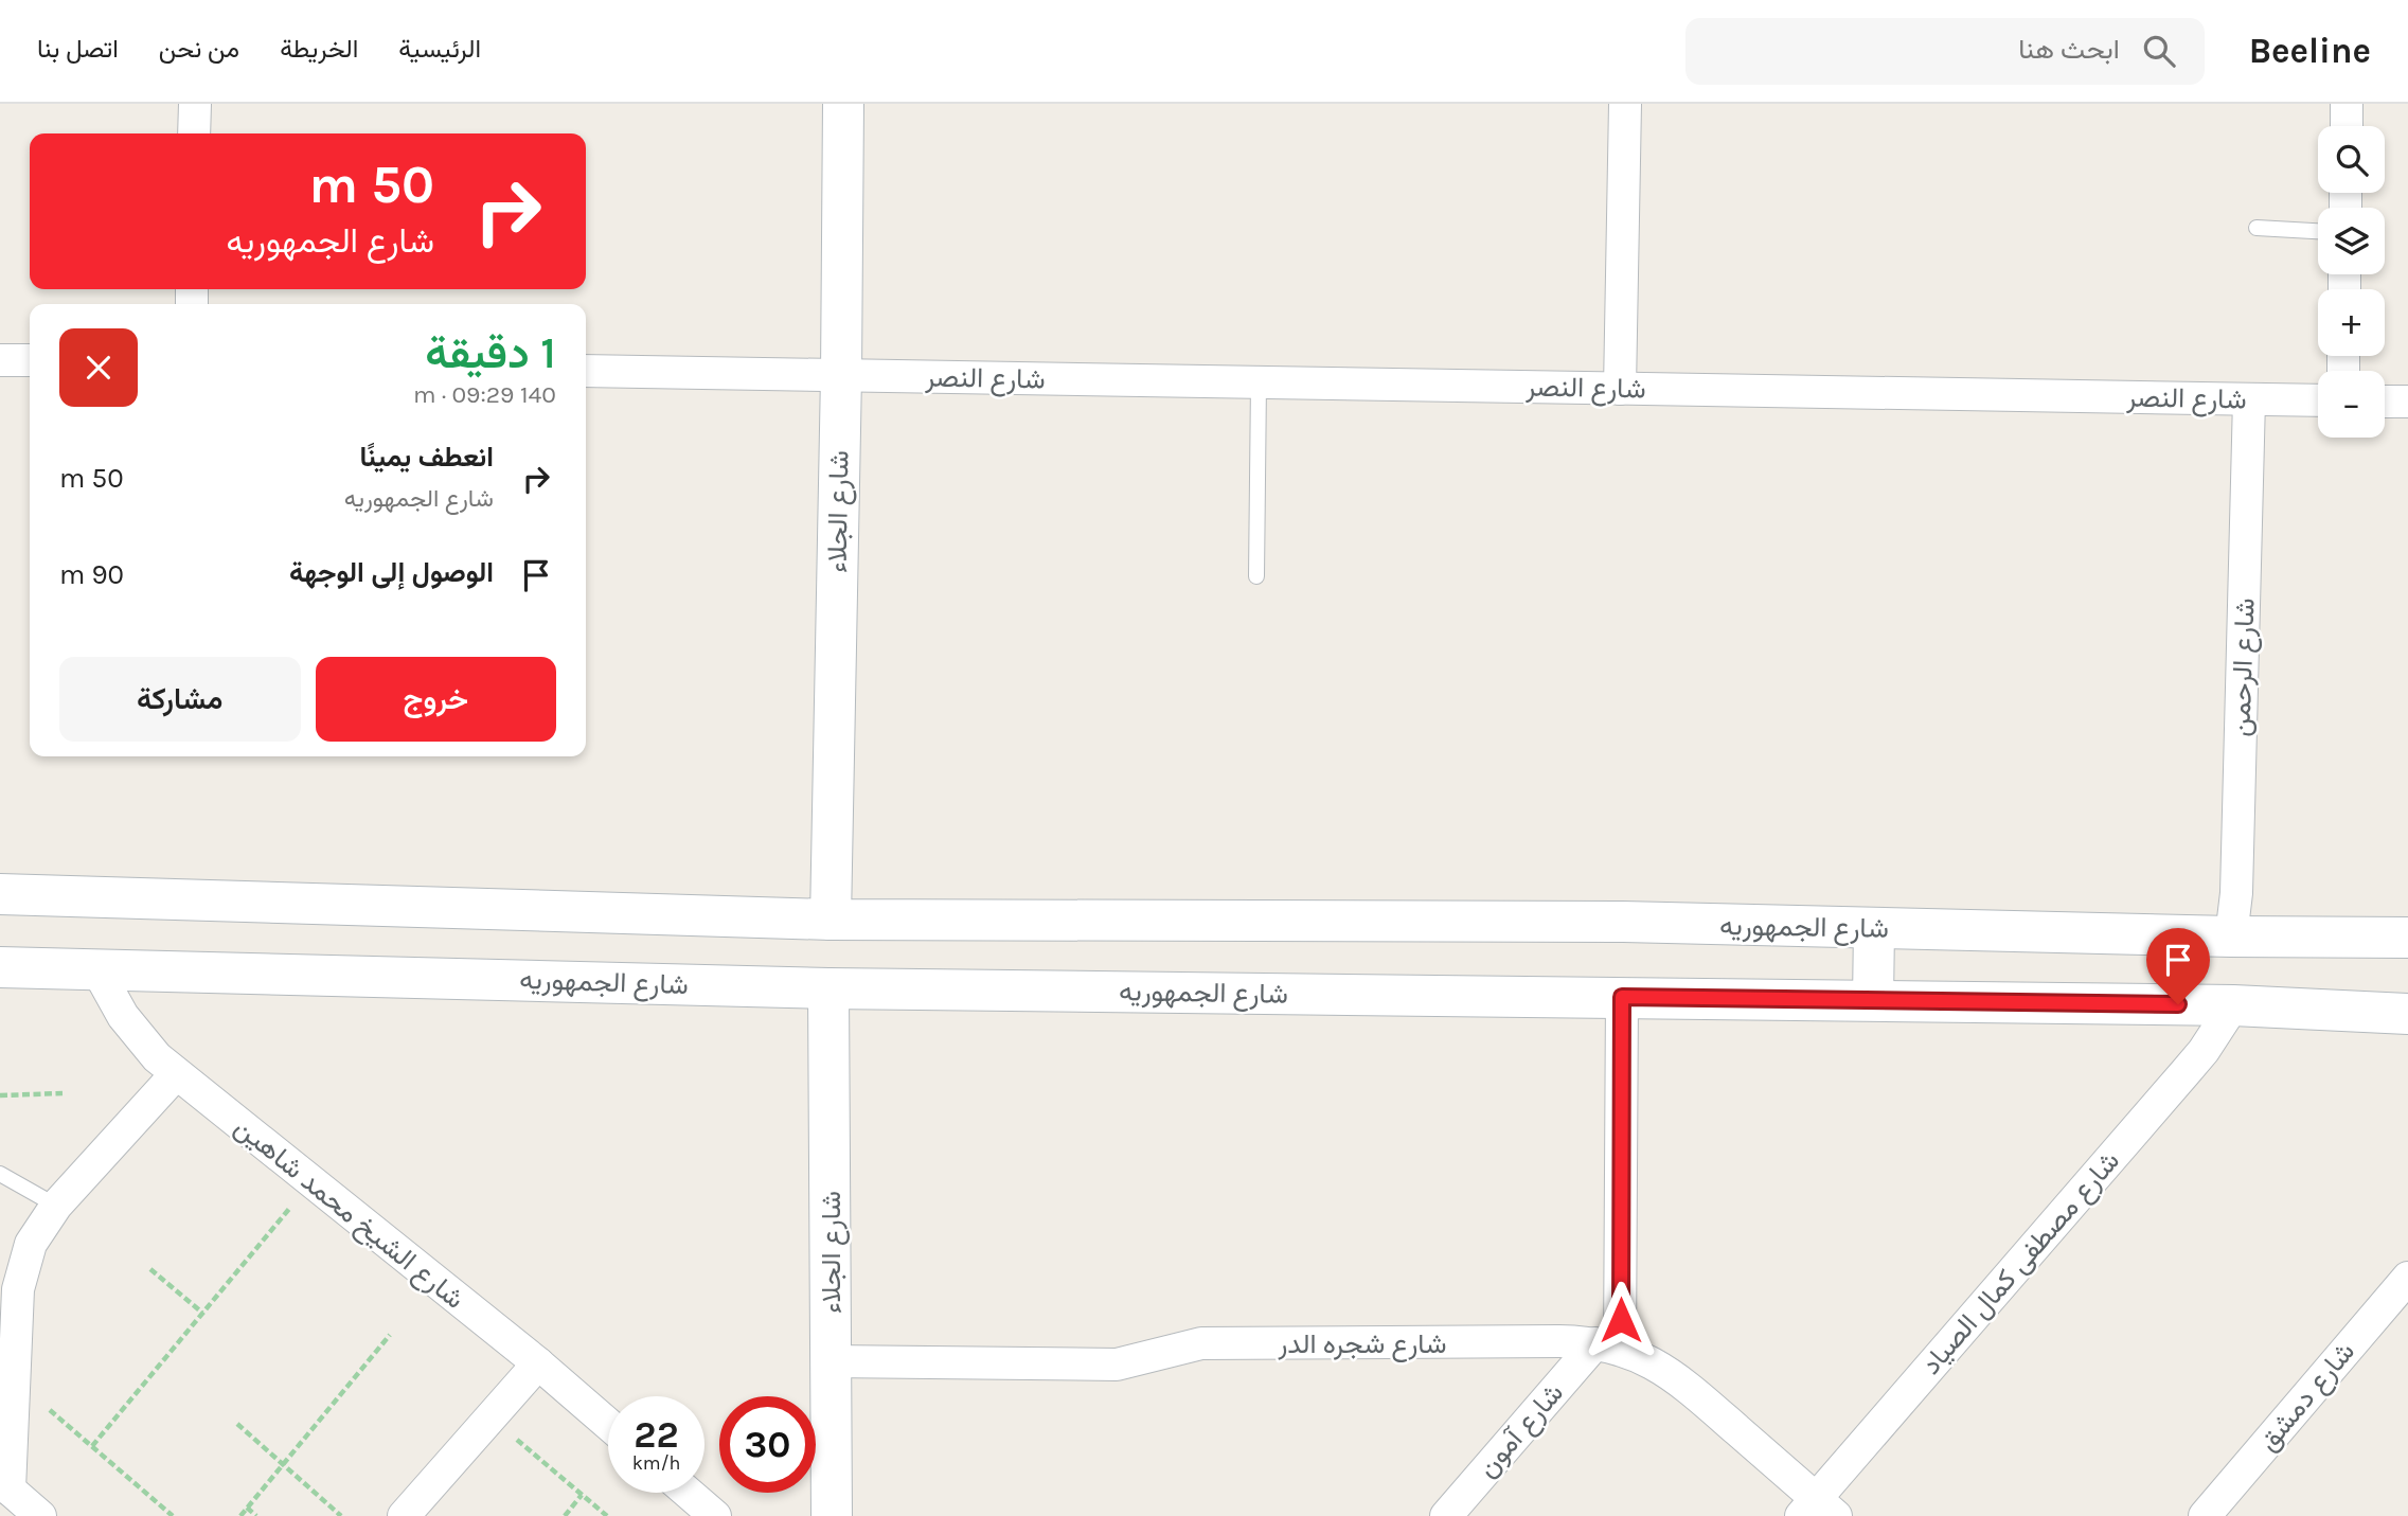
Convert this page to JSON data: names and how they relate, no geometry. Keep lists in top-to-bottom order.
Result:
{
  "streets": {
    "street": [
      "شارع النصر",
      "شارع الجلاء",
      "شارع الرحمن",
      "شارع الجمهوريه",
      "شارع الشيخ محمد شاهين",
      "شارع مصطفى كمال الصياد",
      "شارع شجره الدر",
      "شارع دمشق",
      "شارع آمون"
    ]
  },
  "crossings": [
    ["شارع النصر", "شارع الجلاء"],
    ["شارع النصر", "شارع الرحمن"],
    ["شارع الجلاء", "شارع الجمهوريه"],
    ["شارع الجلاء", "شارع شجره الدر"],
    ["شارع الرحمن", "شارع الجمهوريه"],
    ["شارع الجمهوريه", "شارع الشيخ محمد شاهين"],
    ["شارع الجمهوريه", "شارع مصطفى كمال الصياد"],
    ["شارع مصطفى كمال الصياد", "شارع شجره الدر"],
    ["شارع شجره الدر", "شارع آمون"]
  ],
  "page": {
    "header": "Beeline",
    "search": "ابحث هنا",
    "nav": [
      "الرئيسية",
      "الخريطة",
      "من نحن",
      "اتصل بنا"
    ],
    "map_buttons": ["+", "−"],
    "turn": ["50 m", "شارع الجمهوريه"],
    "heading": ["1 دقيقة", "140 m · 09:29"],
    "list": [
      {
        "name": "انعطف يمينًا",
        "note": "شارع الجمهوريه",
        "value": "50 m"
      },
      {
        "name": "الوصول إلى الوجهة",
        "value": "90 m"
      }
    ],
    "buttons": ["خروج", "مشاركة"],
    "speed": "22 km/h",
    "limit": "30"
  }
}
